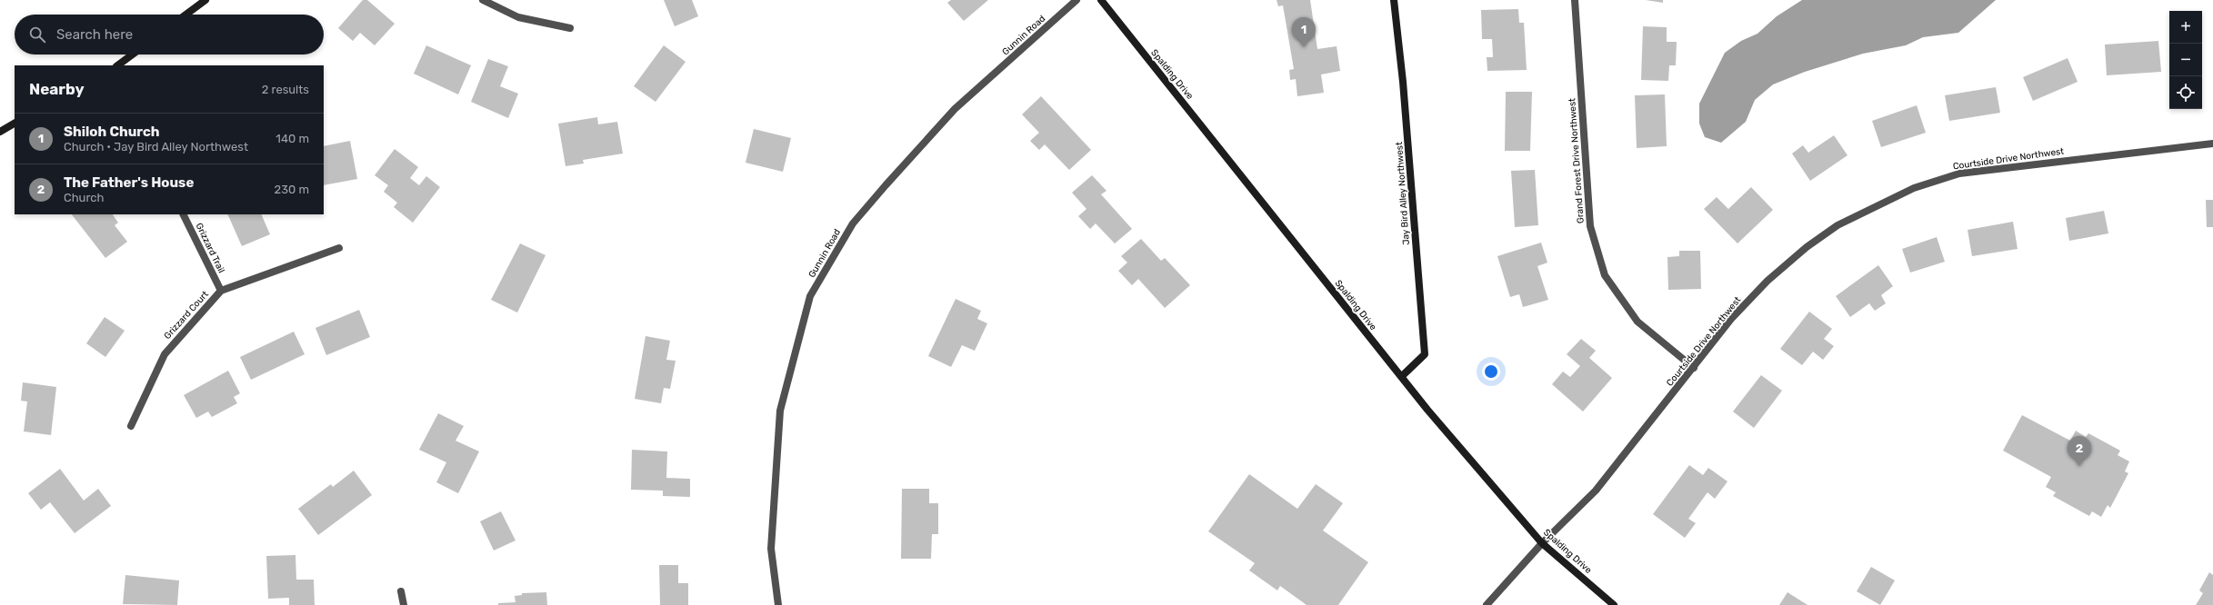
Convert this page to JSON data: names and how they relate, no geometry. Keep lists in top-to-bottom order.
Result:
{
  "streets": {
    "main road": ["Spalding Drive", "Jay Bird Alley Northwest"],
    "street": [
      "Gunnin Road",
      "Courtside Drive Northwest",
      "Grand Forest Drive Northwest",
      "Grizzard Trail",
      "Grizzard Court"
    ]
  },
  "crossings": [
    ["Spalding Drive", "Courtside Drive Northwest"],
    ["Spalding Drive", "Jay Bird Alley Northwest"],
    ["Courtside Drive Northwest", "Grand Forest Drive Northwest"],
    ["Grizzard Trail", "Grizzard Court"]
  ],
  "page": {
    "map_buttons": ["+", "−"],
    "search": "Search here",
    "pins": ["1", "2"],
    "heading": ["Nearby", "2 results"],
    "list": [
      {
        "mark": "1",
        "name": "Shiloh Church",
        "note": "Church · Jay Bird Alley Northwest",
        "value": "140 m"
      },
      {
        "mark": "2",
        "name": "The Father's House",
        "note": "Church",
        "value": "230 m"
      }
    ]
  }
}
